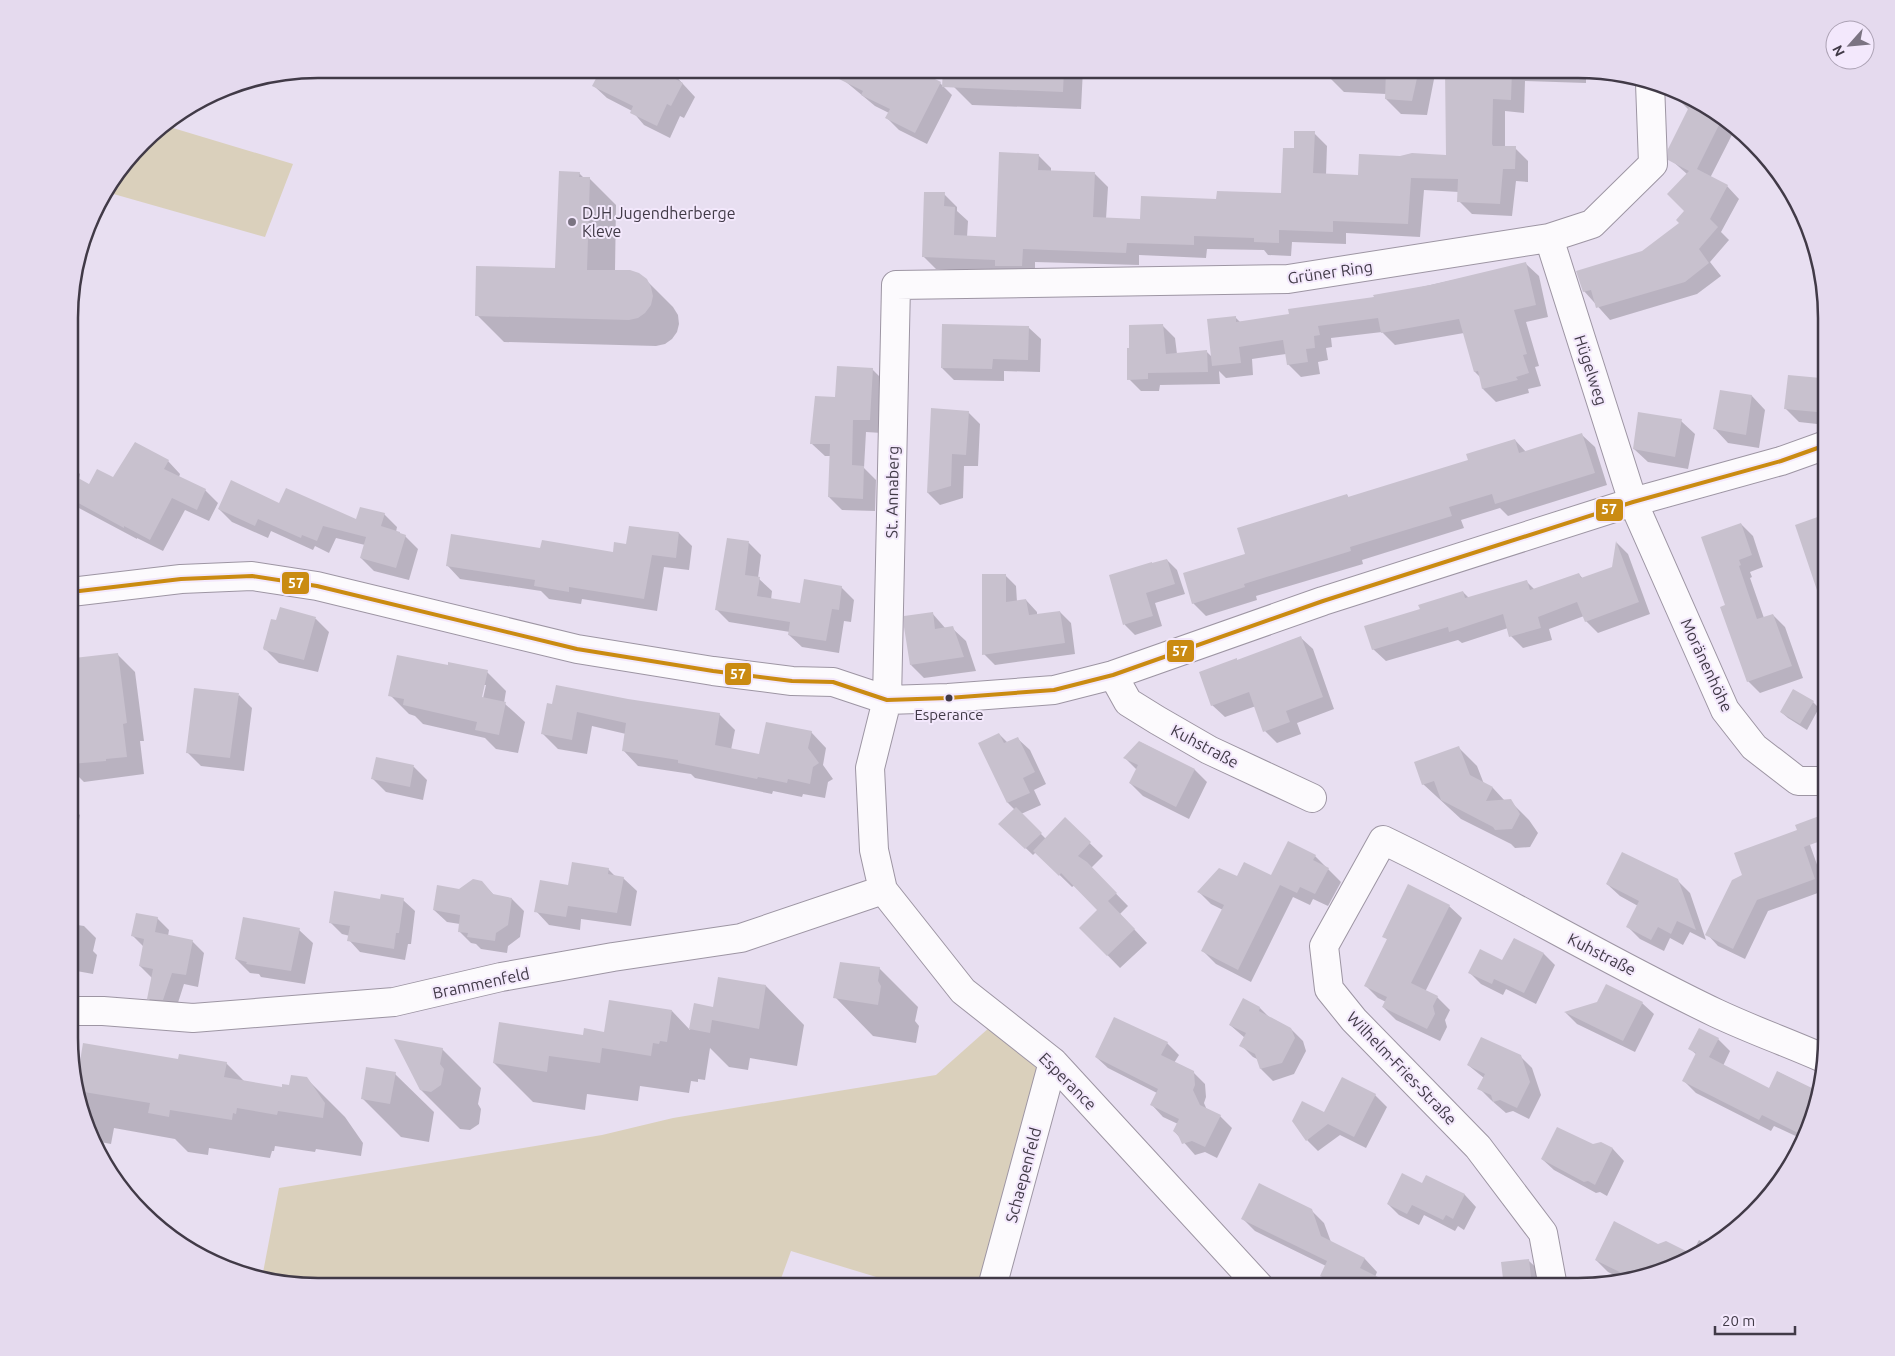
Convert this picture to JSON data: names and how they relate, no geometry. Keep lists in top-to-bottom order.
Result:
{
  "streets": {
    "street": [
      "Grüner Ring",
      "Hügelweg",
      "St. Annaberg",
      "Moränenhöhe",
      "Kuhstraße",
      "Brammenfeld",
      "Wilhelm-Fries-Straße",
      "Esperance",
      "Schaepenfeld"
    ]
  },
  "crossings": [
    ["Grüner Ring", "Hügelweg"],
    ["Grüner Ring", "St. Annaberg"],
    ["Hügelweg", "Moränenhöhe"],
    ["St. Annaberg", "Esperance"],
    ["Kuhstraße", "Wilhelm-Fries-Straße"],
    ["Brammenfeld", "Esperance"],
    ["Esperance", "Schaepenfeld"]
  ],
  "places": ["DJH Jugendherberge Kleve", "Esperance"],
  "lines": ["transit line 57"],
  "scale_bar": "20 m",
  "north": "bottom left"
}
